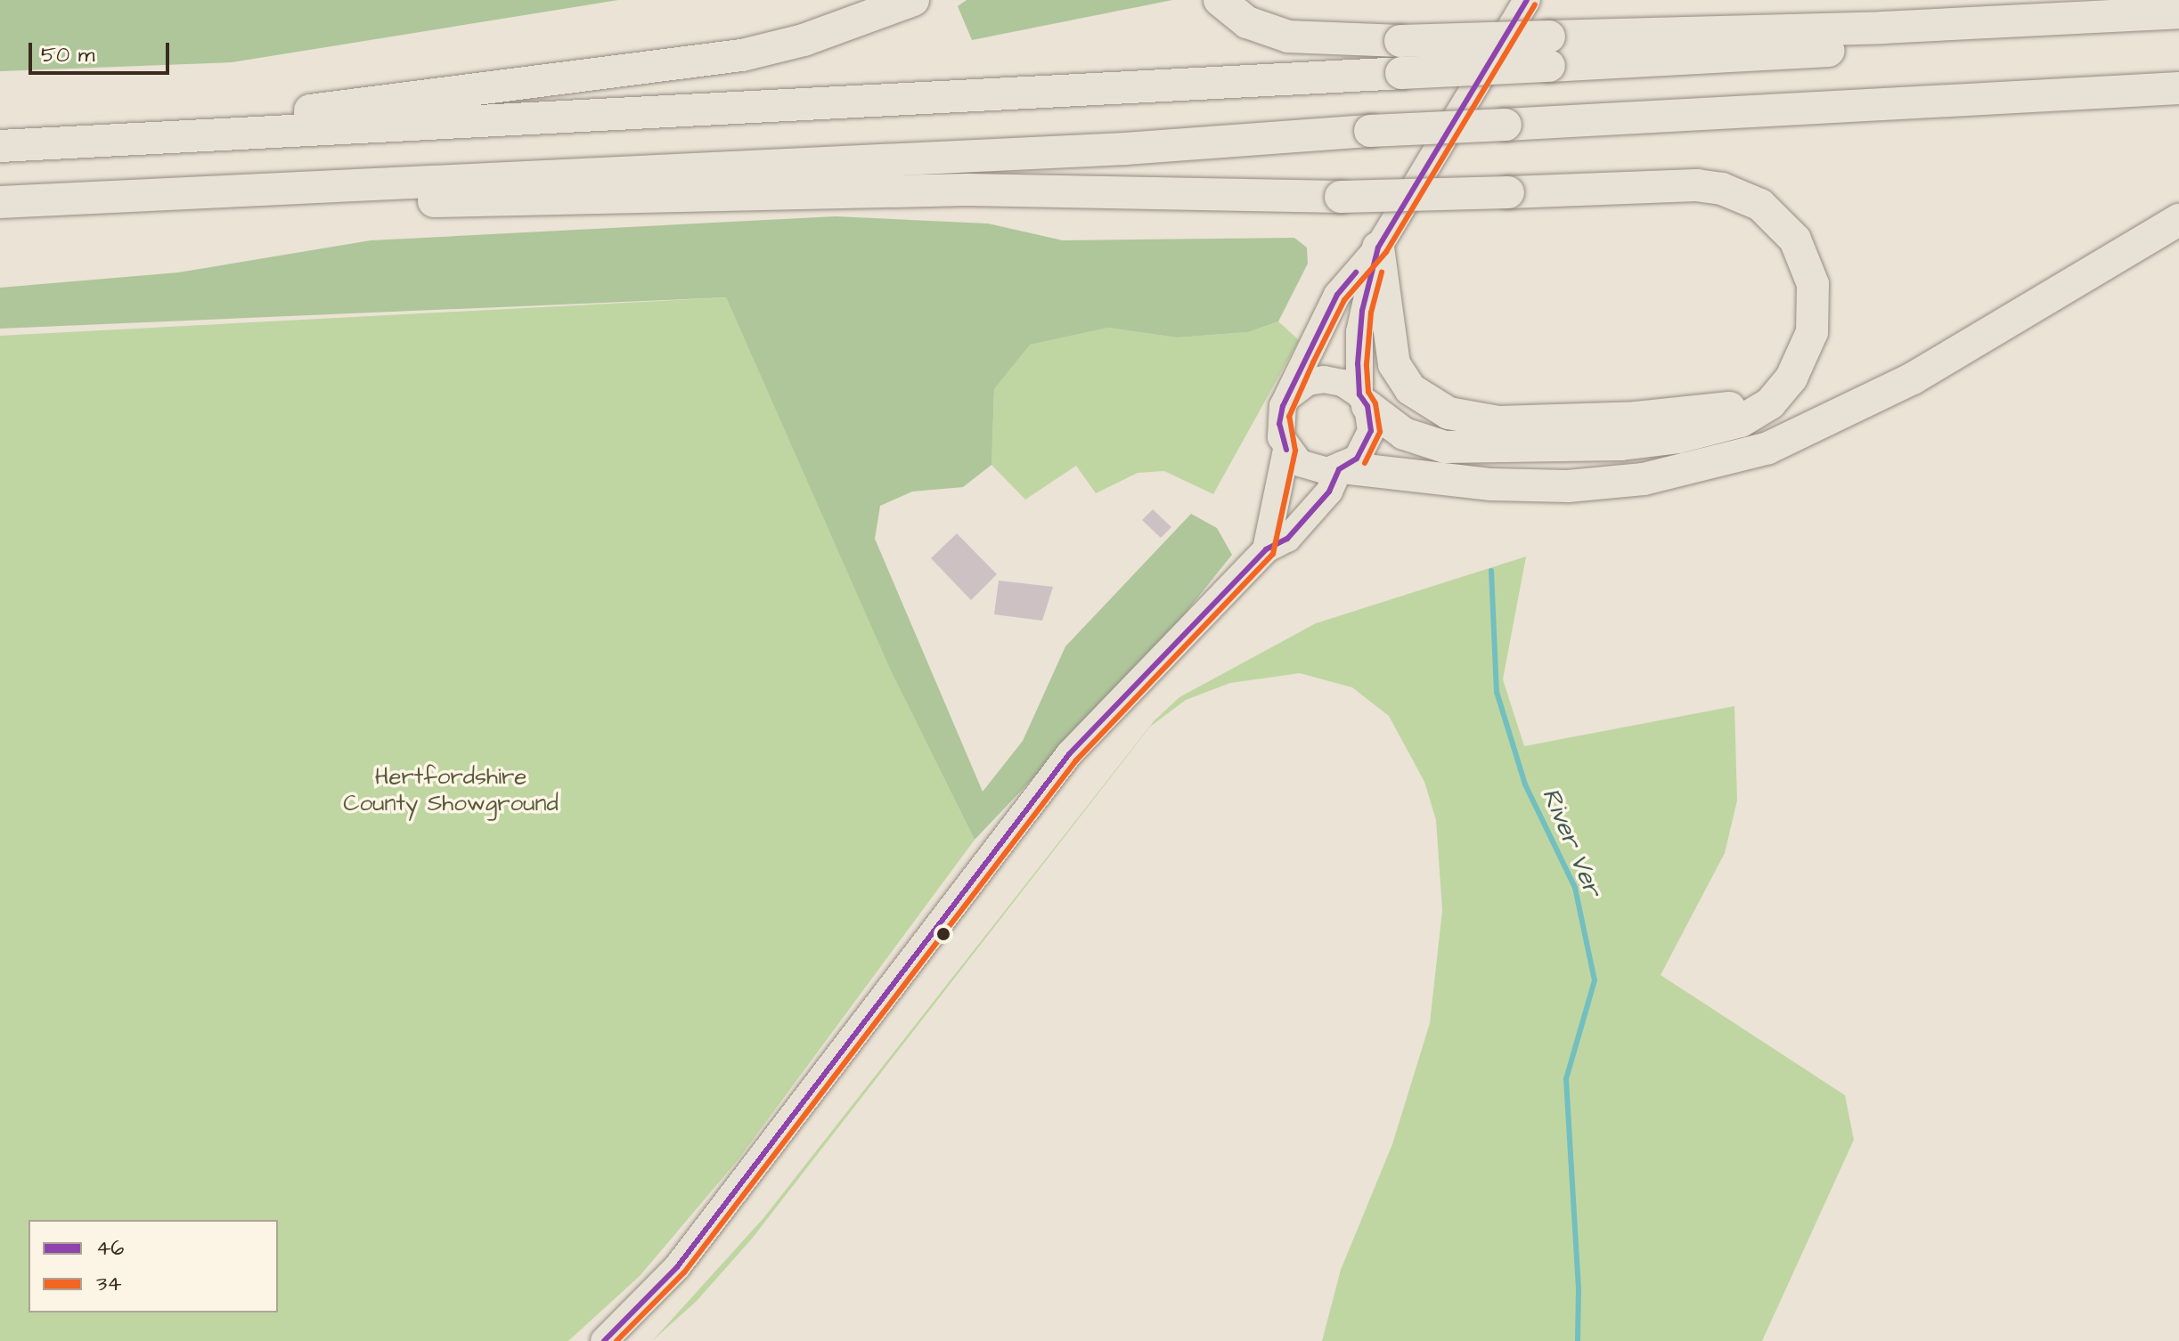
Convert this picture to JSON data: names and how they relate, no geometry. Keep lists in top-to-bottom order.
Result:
{
  "water": ["River Ver"],
  "parks": ["Hertfordshire County Showground"],
  "lines": ["transit line 46", "transit line 34"],
  "legend": ["46", "34"],
  "scale_bar": "50 m"
}
